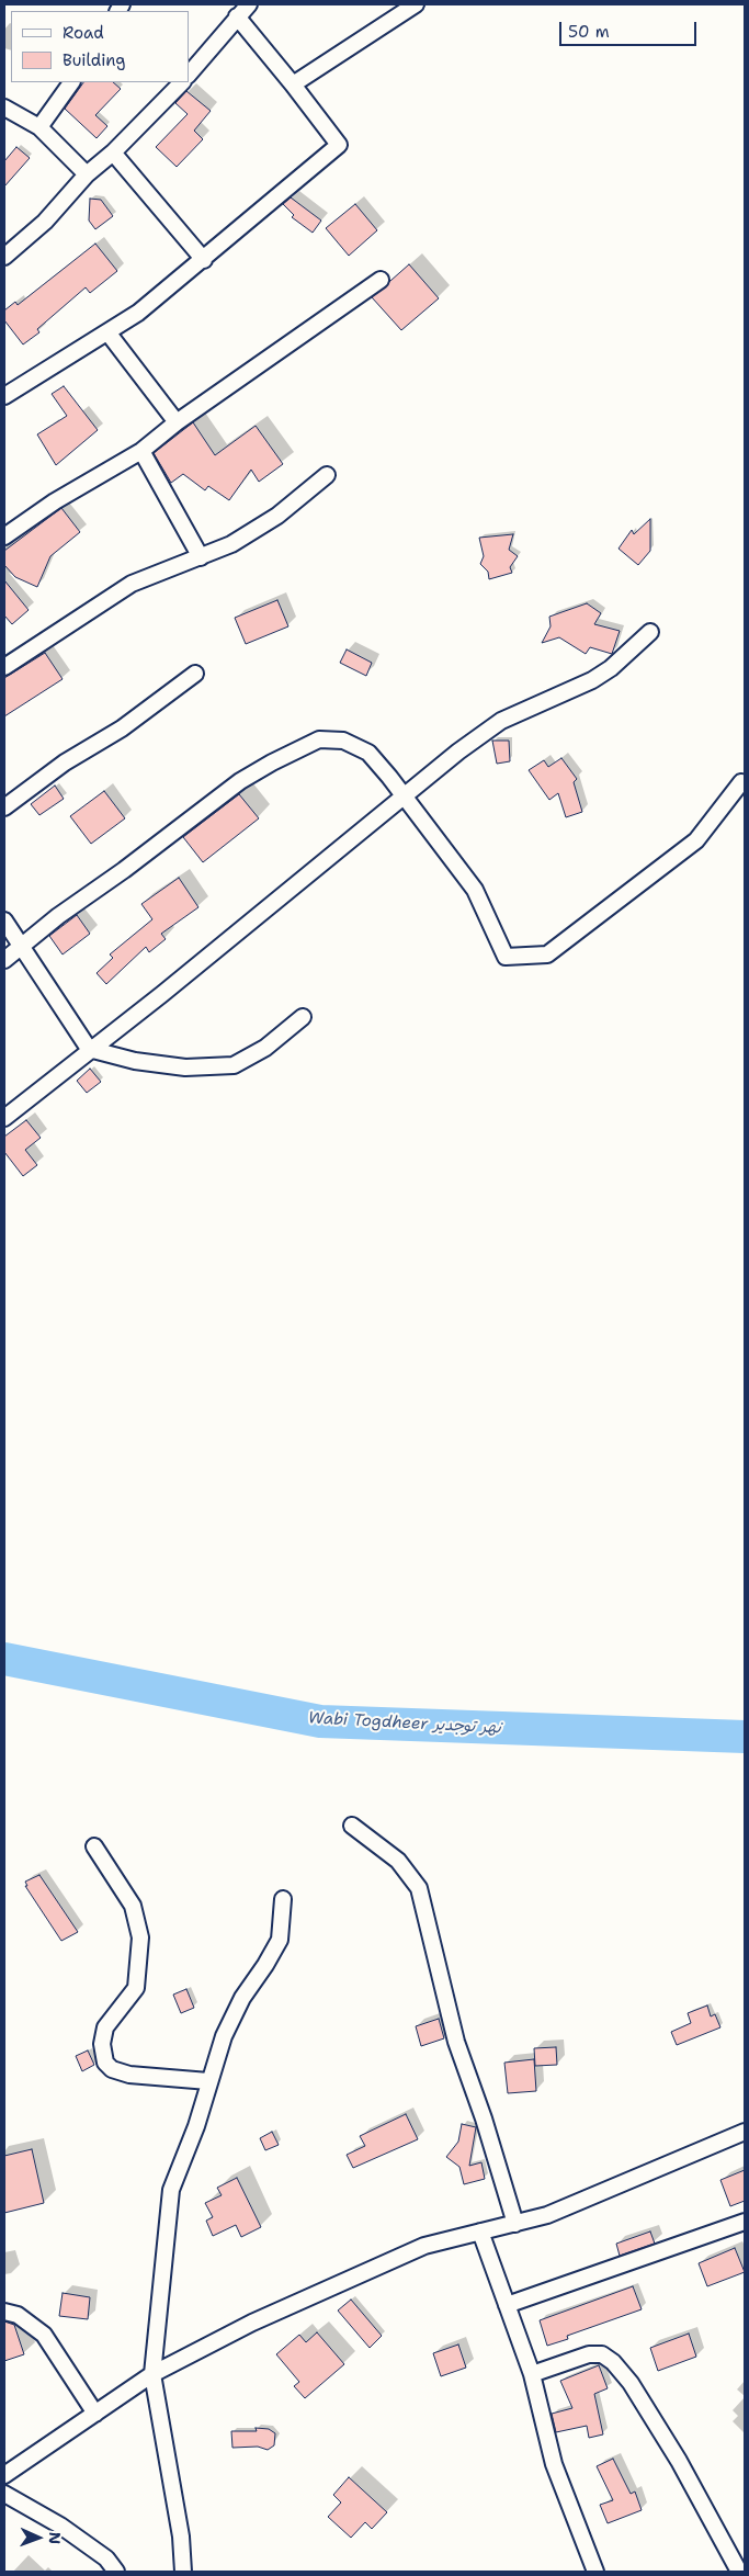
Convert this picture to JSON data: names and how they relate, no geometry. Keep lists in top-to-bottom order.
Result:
{
  "water": ["Wabi Togdheer نهر توجدير"],
  "legend": ["Road", "Building"],
  "scale_bar": "50 m",
  "north": "right"
}
